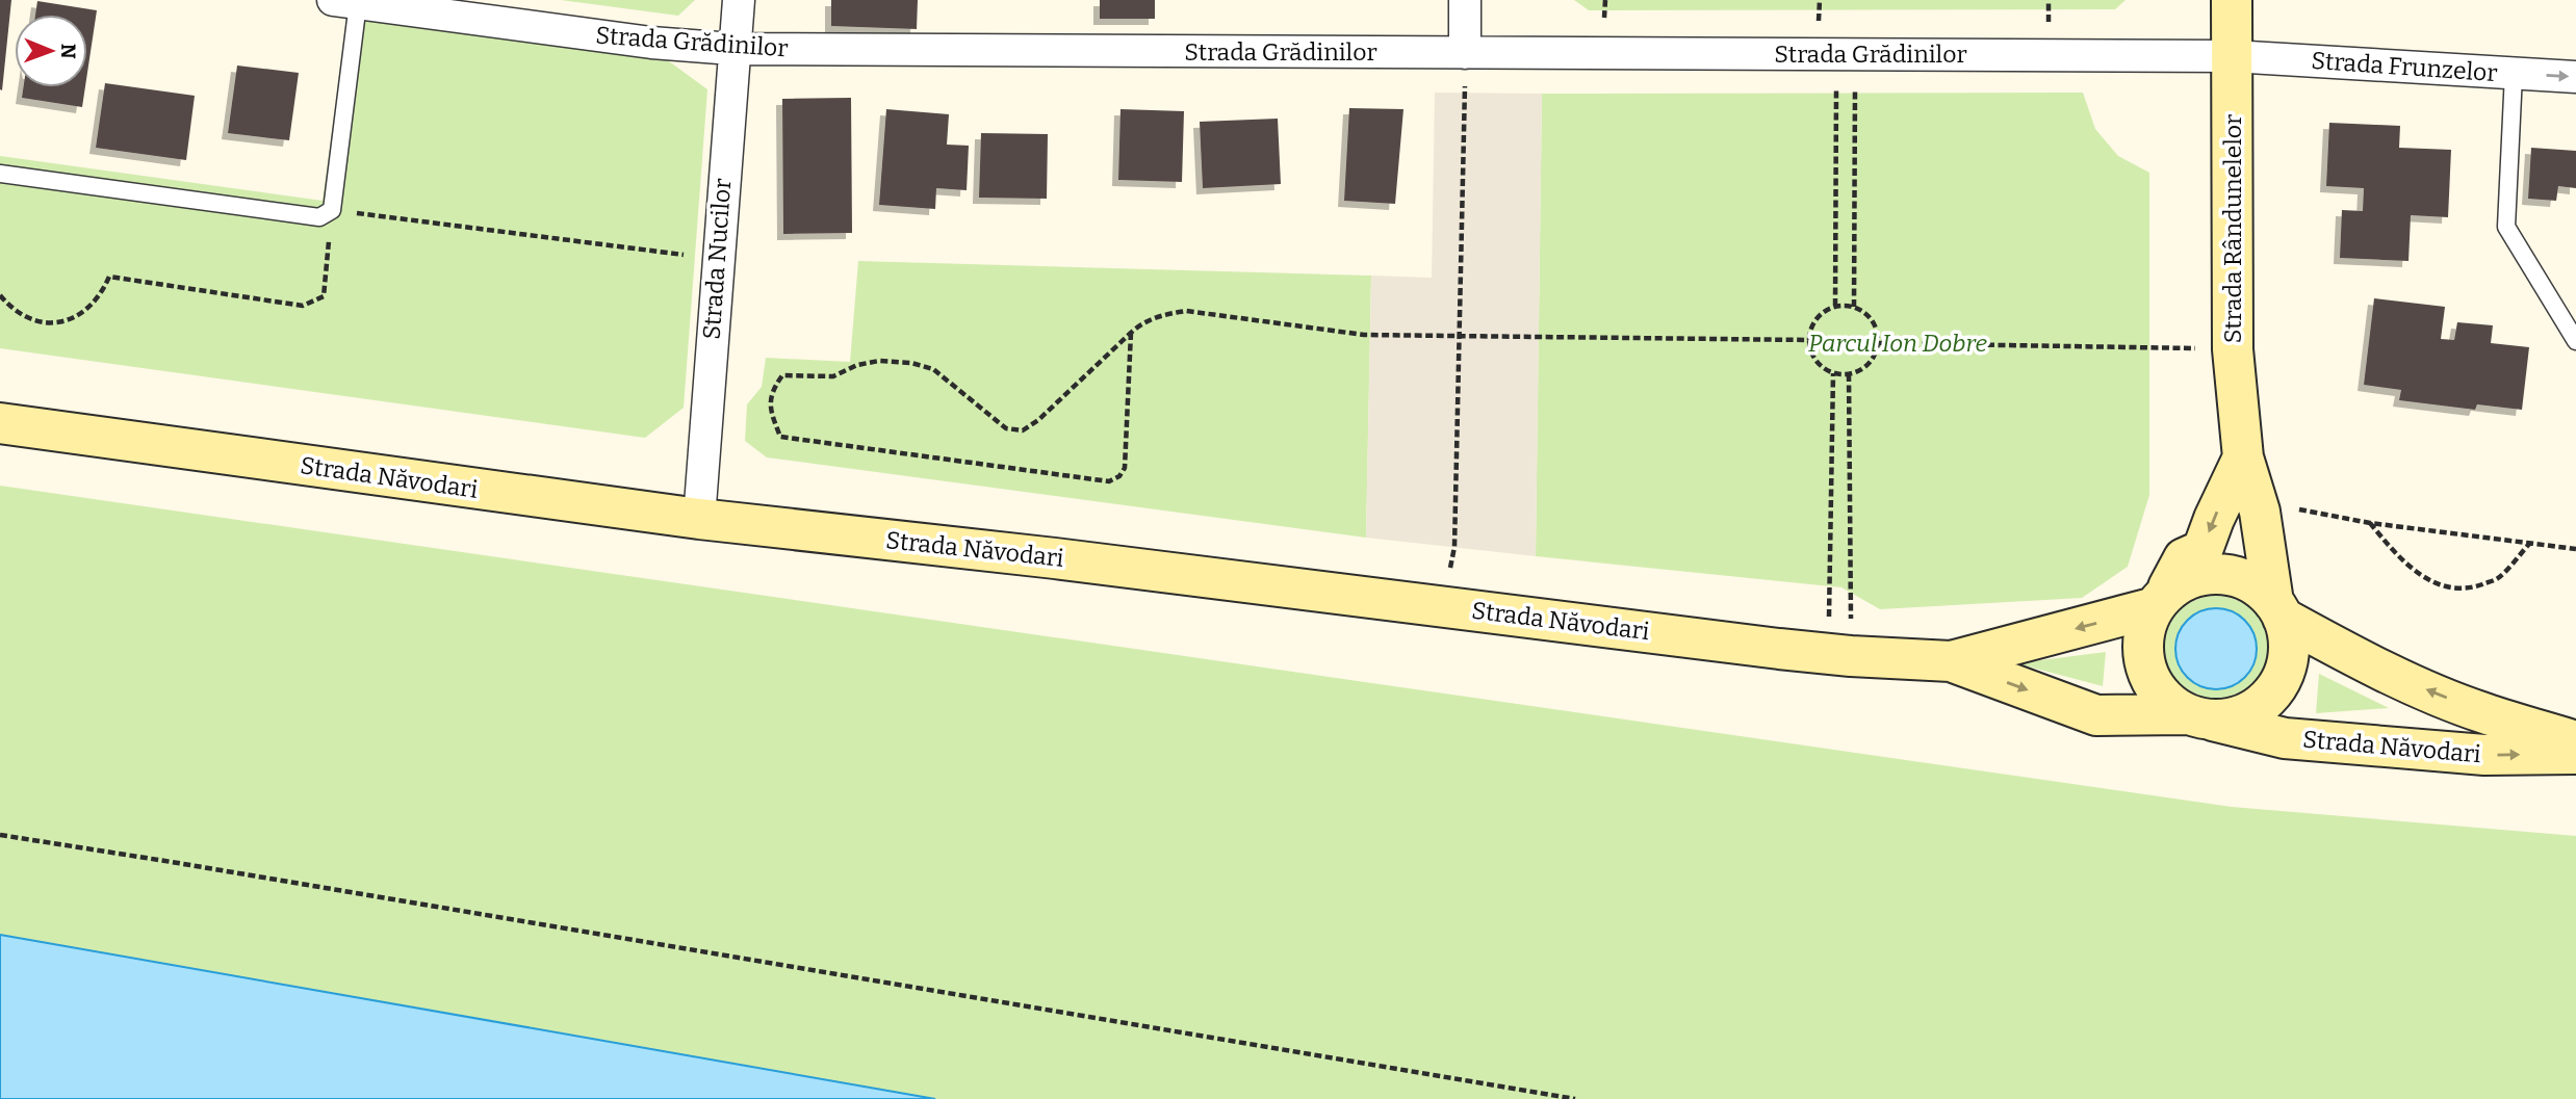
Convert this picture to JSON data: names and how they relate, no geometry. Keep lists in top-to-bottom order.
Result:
{
  "streets": {
    "main road": ["Strada Rândunelelor", "Strada Năvodari"],
    "street": ["Strada Grădinilor", "Strada Frunzelor", "Strada Nucilor"]
  },
  "crossings": [
    ["Strada Grădinilor", "Strada Frunzelor"],
    ["Strada Grădinilor", "Strada Rândunelelor"],
    ["Strada Grădinilor", "Strada Nucilor"],
    ["Strada Frunzelor", "Strada Rândunelelor"],
    ["Strada Rândunelelor", "Strada Năvodari"],
    ["Strada Nucilor", "Strada Năvodari"]
  ],
  "parks": ["Parcul Ion Dobre"],
  "north": "right"
}
